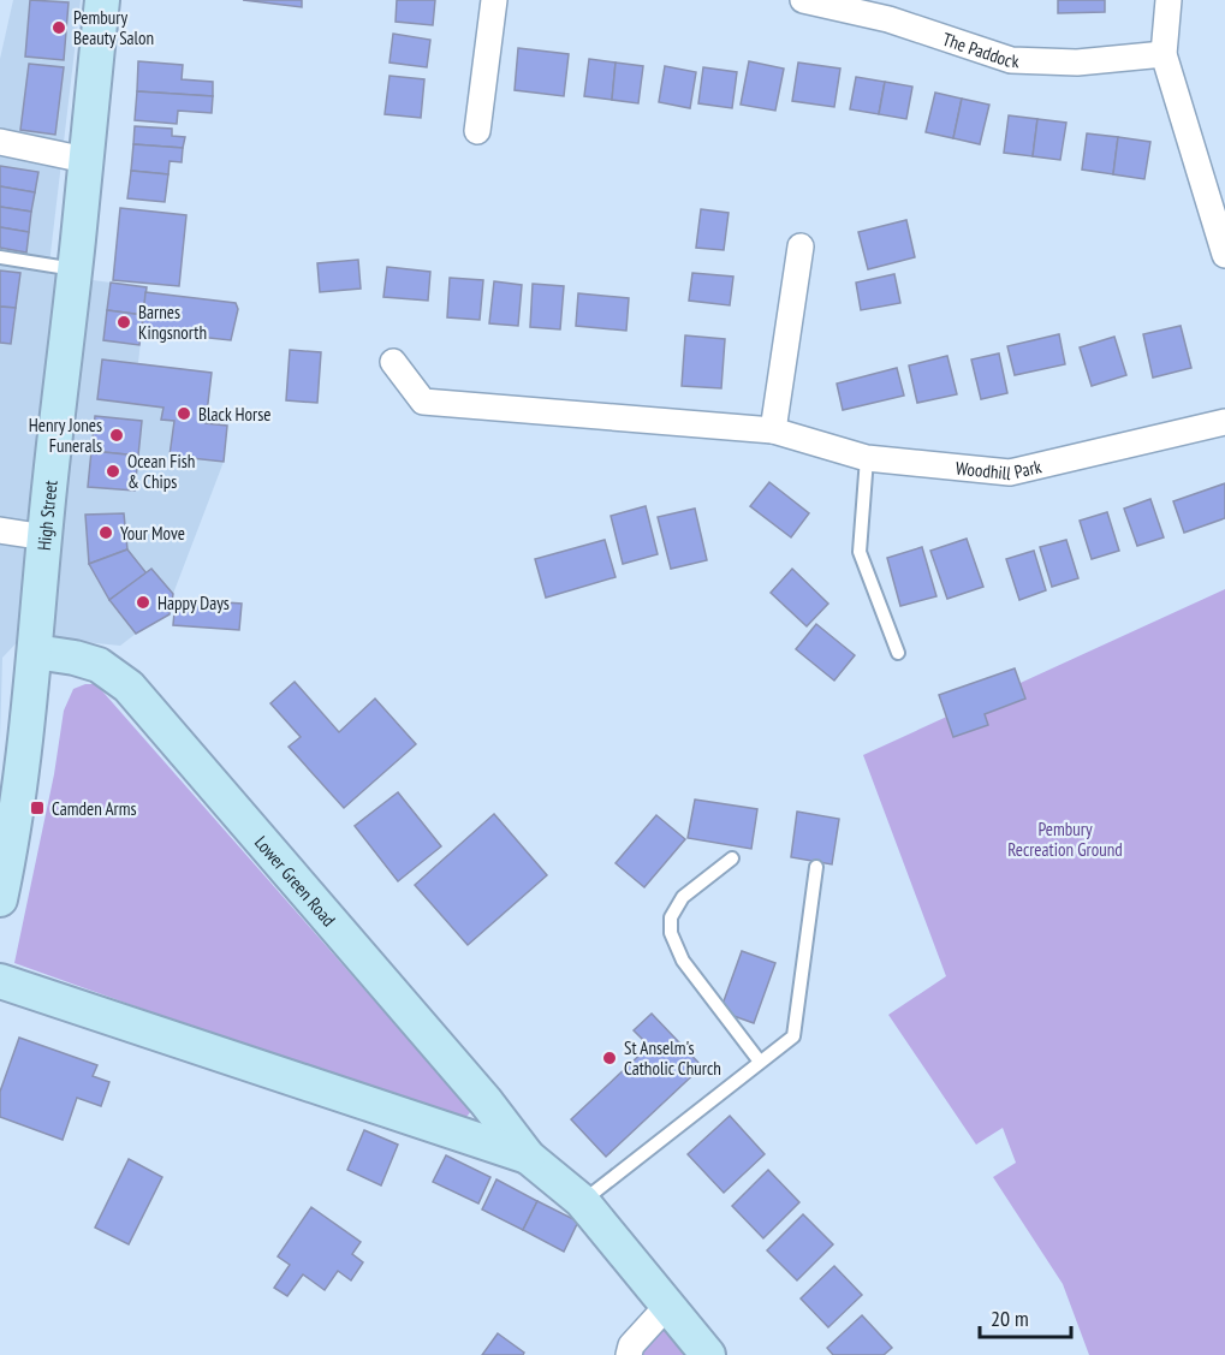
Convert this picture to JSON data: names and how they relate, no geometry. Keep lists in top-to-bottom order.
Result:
{
  "streets": {
    "street": [
      "The Paddock",
      "Woodhill Park",
      "High Street",
      "Lower Green Road"
    ]
  },
  "crossings": [
    ["High Street", "Lower Green Road"]
  ],
  "parks": ["Pembury Recreation Ground"],
  "places": {
    "other": [
      "Pembury Beauty Salon",
      "Barnes Kingsnorth",
      "Black Horse",
      "Henry Jones Funerals",
      "Ocean Fish & Chips",
      "Your Move",
      "Happy Days",
      "St Anselm's Catholic Church"
    ],
    "transit": ["Camden Arms"]
  },
  "scale_bar": "20 m"
}
